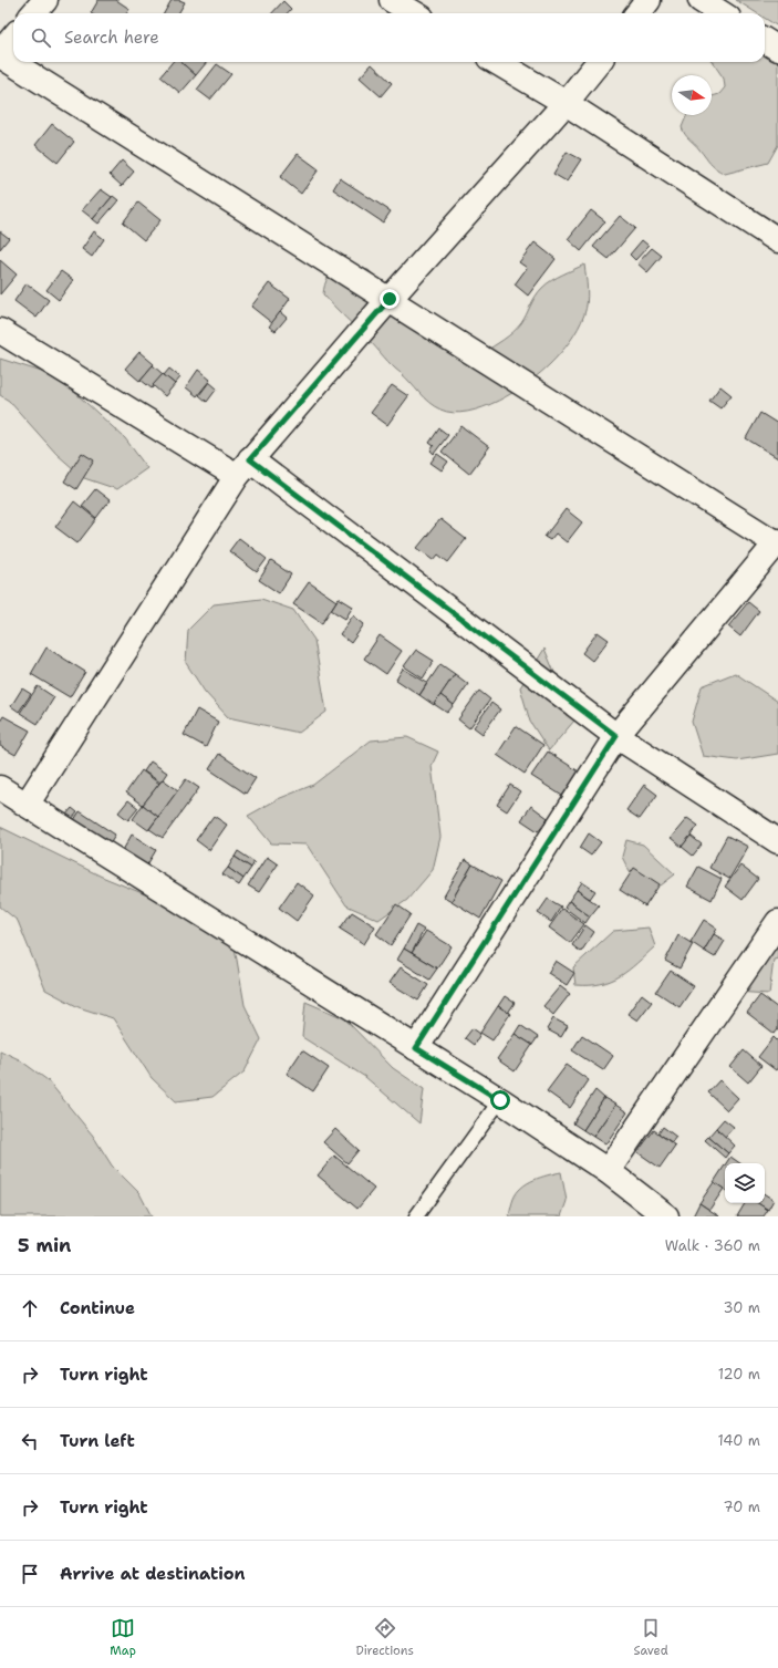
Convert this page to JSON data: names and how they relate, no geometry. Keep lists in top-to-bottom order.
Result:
{
  "north": "right",
  "page": {
    "search": "Search here",
    "heading": ["5 min", "Walk · 360 m"],
    "list": [
      ["Continue", "30 m"],
      ["Turn right", "120 m"],
      ["Turn left", "140 m"],
      ["Turn right", "70 m"],
      "Arrive at destination"
    ],
    "nav": ["Map", "Directions", "Saved"]
  }
}
